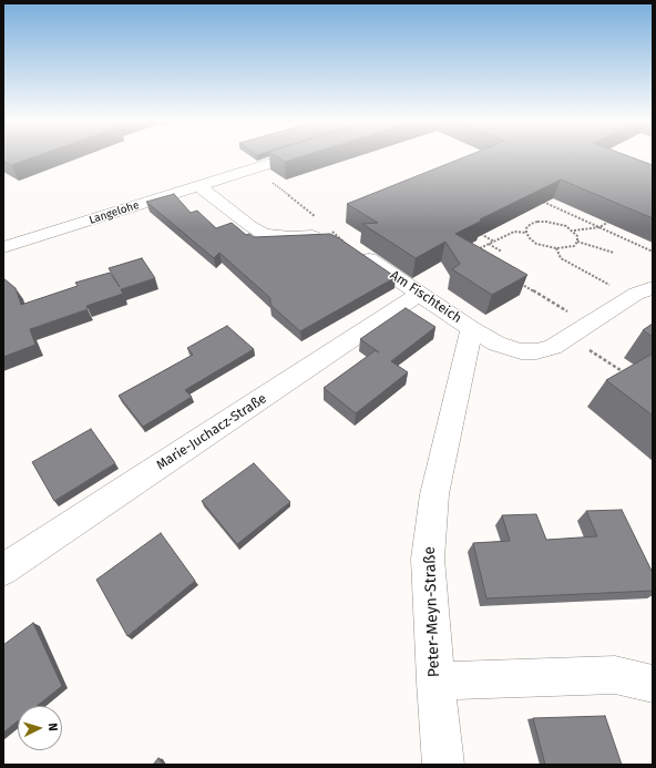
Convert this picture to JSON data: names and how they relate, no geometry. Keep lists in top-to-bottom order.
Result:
{
  "streets": {
    "street": [
      "Langelohe",
      "Am Fischteich",
      "Marie-Juchacz-Straße",
      "Peter-Meyn-Straße"
    ]
  },
  "crossings": [
    ["Langelohe", "Am Fischteich"],
    ["Am Fischteich", "Marie-Juchacz-Straße"],
    ["Am Fischteich", "Peter-Meyn-Straße"]
  ],
  "north": "right"
}
